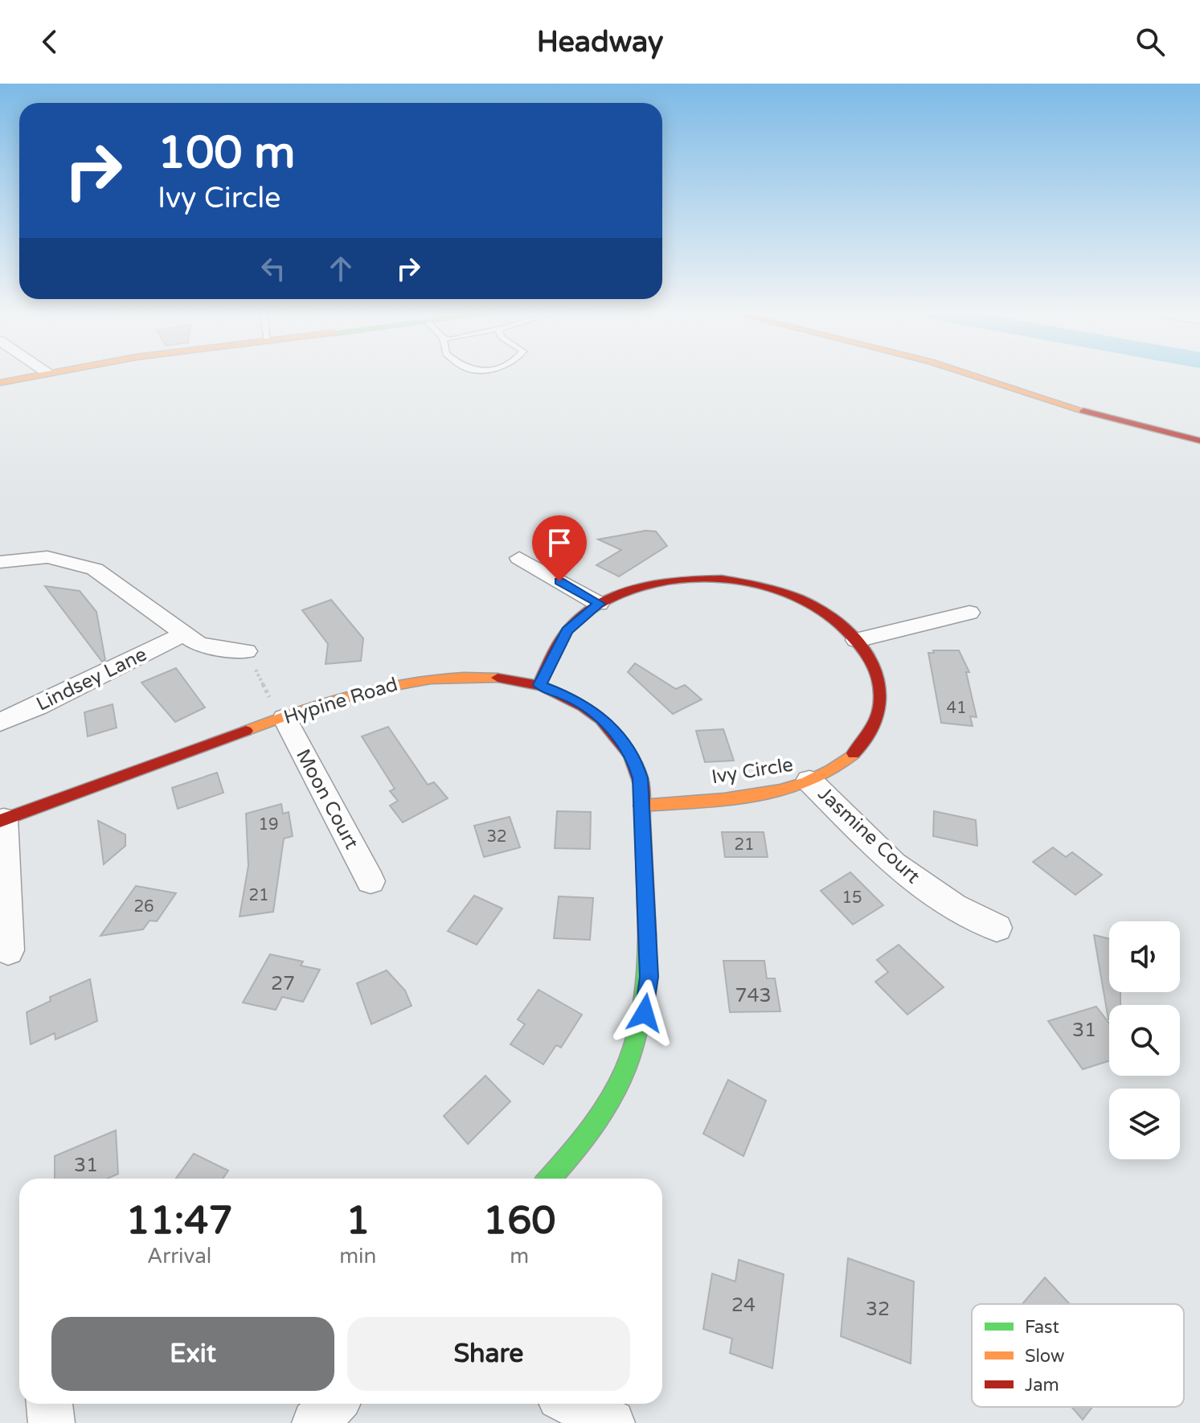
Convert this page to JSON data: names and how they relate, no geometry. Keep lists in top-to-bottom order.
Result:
{
  "streets": {
    "street": [
      "Lindsey Lane",
      "Hypine Road",
      "Ivy Circle",
      "Moon Court",
      "Jasmine Court"
    ]
  },
  "crossings": [
    ["Hypine Road", "Ivy Circle"],
    ["Hypine Road", "Moon Court"],
    ["Ivy Circle", "Jasmine Court"]
  ],
  "house_numbers": [
    "41",
    "19",
    "32",
    "21",
    "21",
    "15",
    "26",
    "27",
    "743",
    "31",
    "31",
    "24",
    "32"
  ],
  "legend": ["Fast", "Slow", "Jam"],
  "page": {
    "header": "Headway",
    "turn": ["100 m", "Ivy Circle"],
    "eta": [
      "11:47",
      "Arrival",
      "1",
      "min",
      "160",
      "m"
    ],
    "buttons": ["Exit", "Share"]
  }
}
